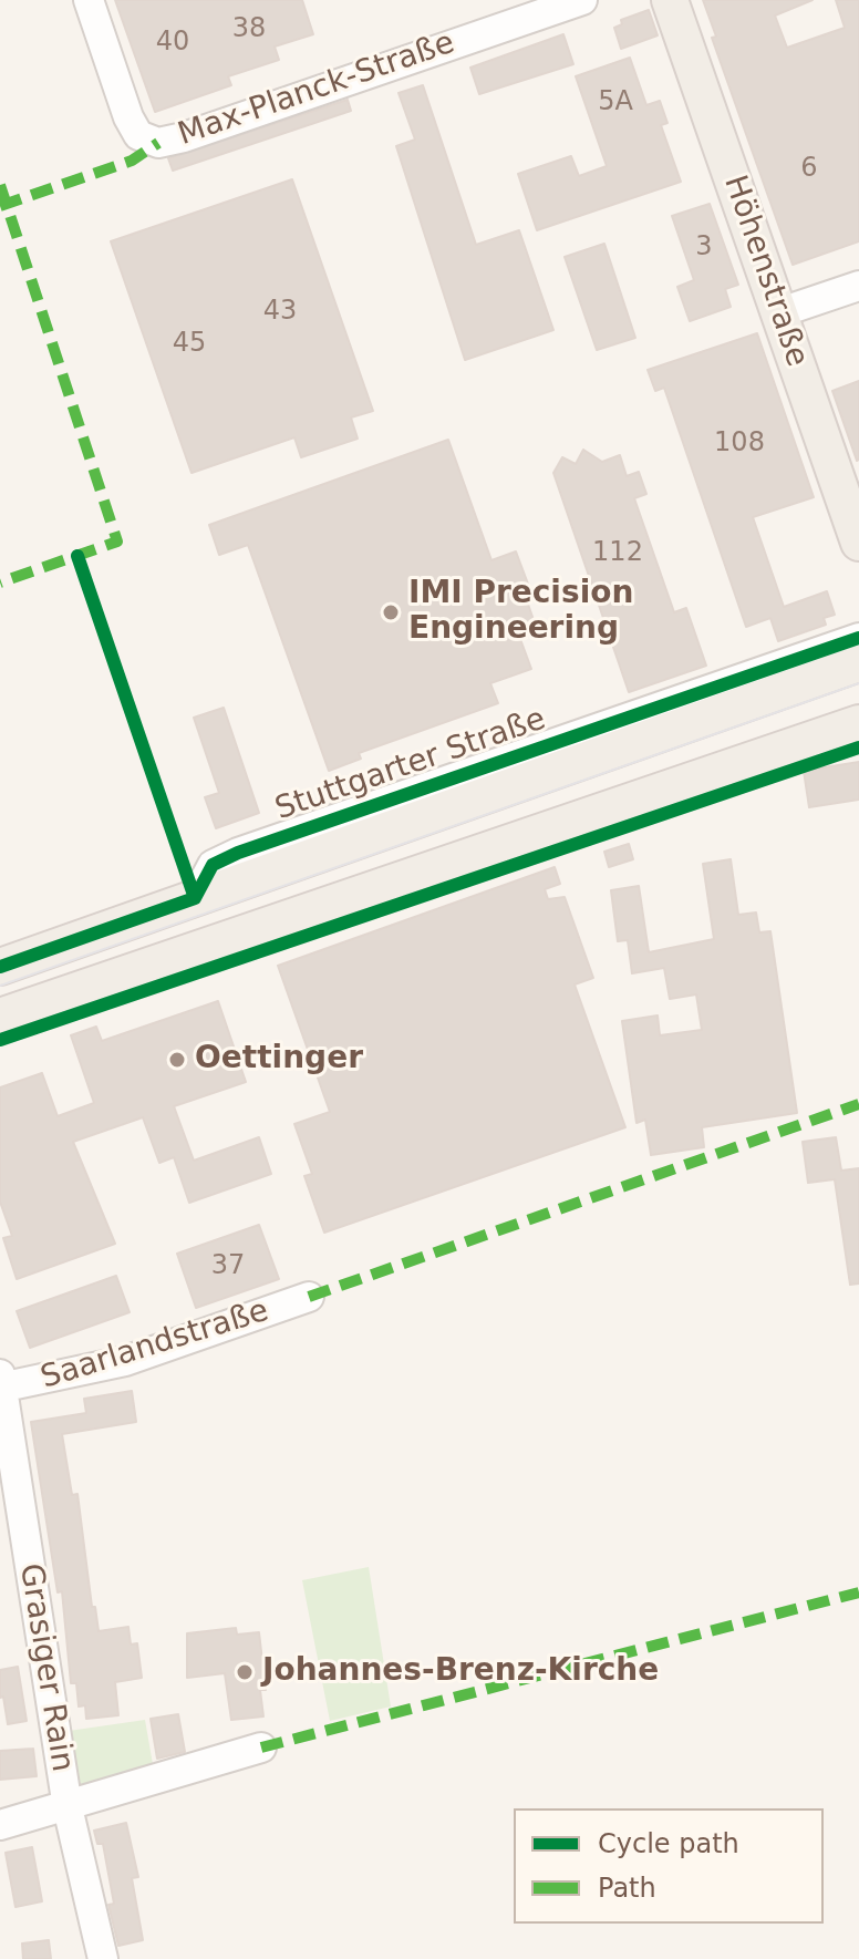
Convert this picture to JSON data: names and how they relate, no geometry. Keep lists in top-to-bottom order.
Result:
{
  "streets": {
    "main road": ["Höhenstraße", "Stuttgarter Straße"],
    "street": ["Max-Planck-Straße", "Saarlandstraße", "Grasiger Rain"]
  },
  "crossings": [
    ["Saarlandstraße", "Grasiger Rain"]
  ],
  "places": ["IMI Precision Engineering", "Oettinger", "Johannes-Brenz-Kirche"],
  "house_numbers": [
    "38",
    "40",
    "5A",
    "6",
    "3",
    "43",
    "45",
    "108",
    "112",
    "37"
  ],
  "legend": ["Cycle path", "Path"]
}
